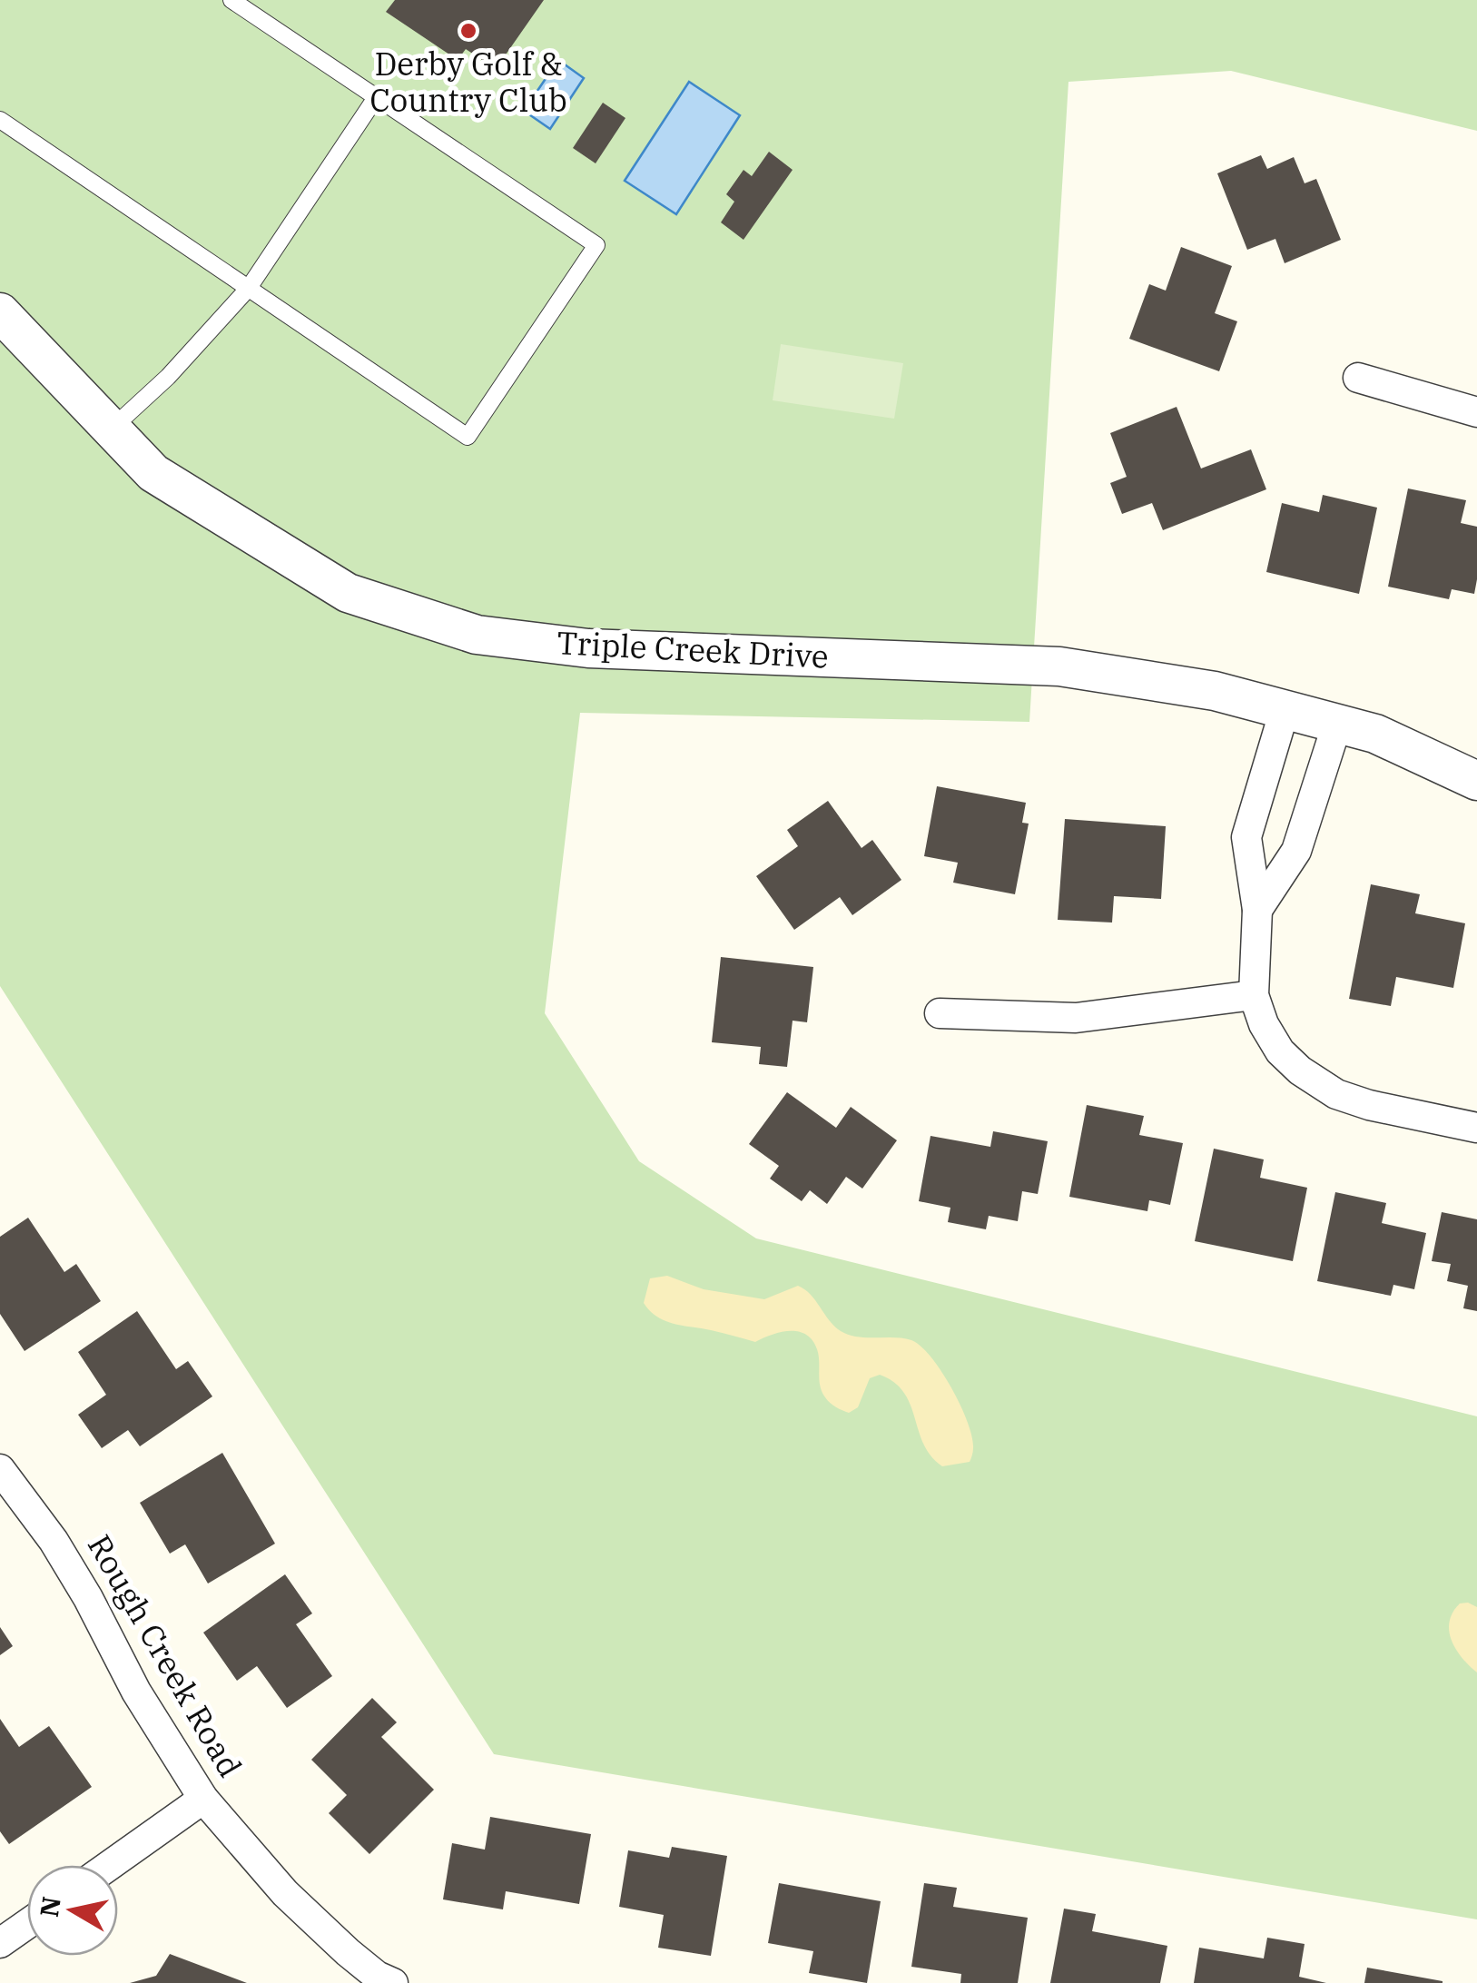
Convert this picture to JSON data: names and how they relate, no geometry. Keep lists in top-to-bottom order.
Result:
{
  "streets": {
    "street": ["Triple Creek Drive", "Rough Creek Road"]
  },
  "places": ["Derby Golf & Country Club"],
  "north": "left"
}
